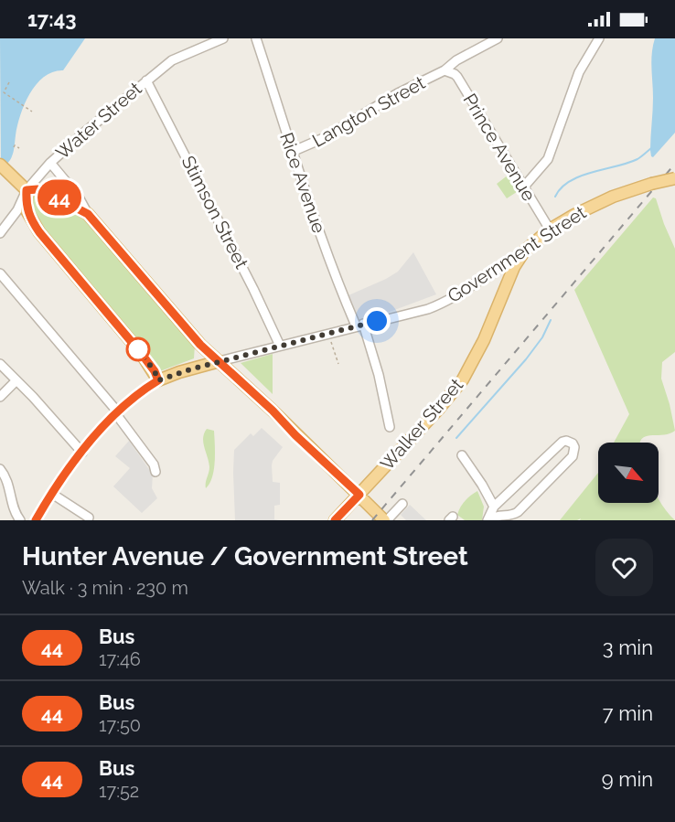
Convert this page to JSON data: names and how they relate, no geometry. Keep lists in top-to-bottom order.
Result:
{
  "streets": {
    "main road": ["Government Street", "Walker Street"],
    "street": [
      "Langton Street",
      "Water Street",
      "Prince Avenue",
      "Rice Avenue",
      "Stimson Street"
    ]
  },
  "crossings": [
    ["Langton Street", "Prince Avenue"],
    ["Langton Street", "Rice Avenue"],
    ["Water Street", "Stimson Street"],
    ["Prince Avenue", "Government Street"],
    ["Rice Avenue", "Government Street"],
    ["Stimson Street", "Government Street"],
    ["Government Street", "Walker Street"]
  ],
  "lines": ["bus line 44"],
  "north": "bottom right",
  "page": {
    "status": "17:43",
    "on_map": "44",
    "heading": ["Hunter Avenue / Government Street", "Walk · 3 min · 230 m"],
    "list": [
      {
        "mark": "44",
        "name": "Bus",
        "note": "17:46",
        "value": "3 min"
      },
      {
        "mark": "44",
        "name": "Bus",
        "note": "17:50",
        "value": "7 min"
      },
      {
        "mark": "44",
        "name": "Bus",
        "note": "17:52",
        "value": "9 min"
      }
    ]
  }
}
